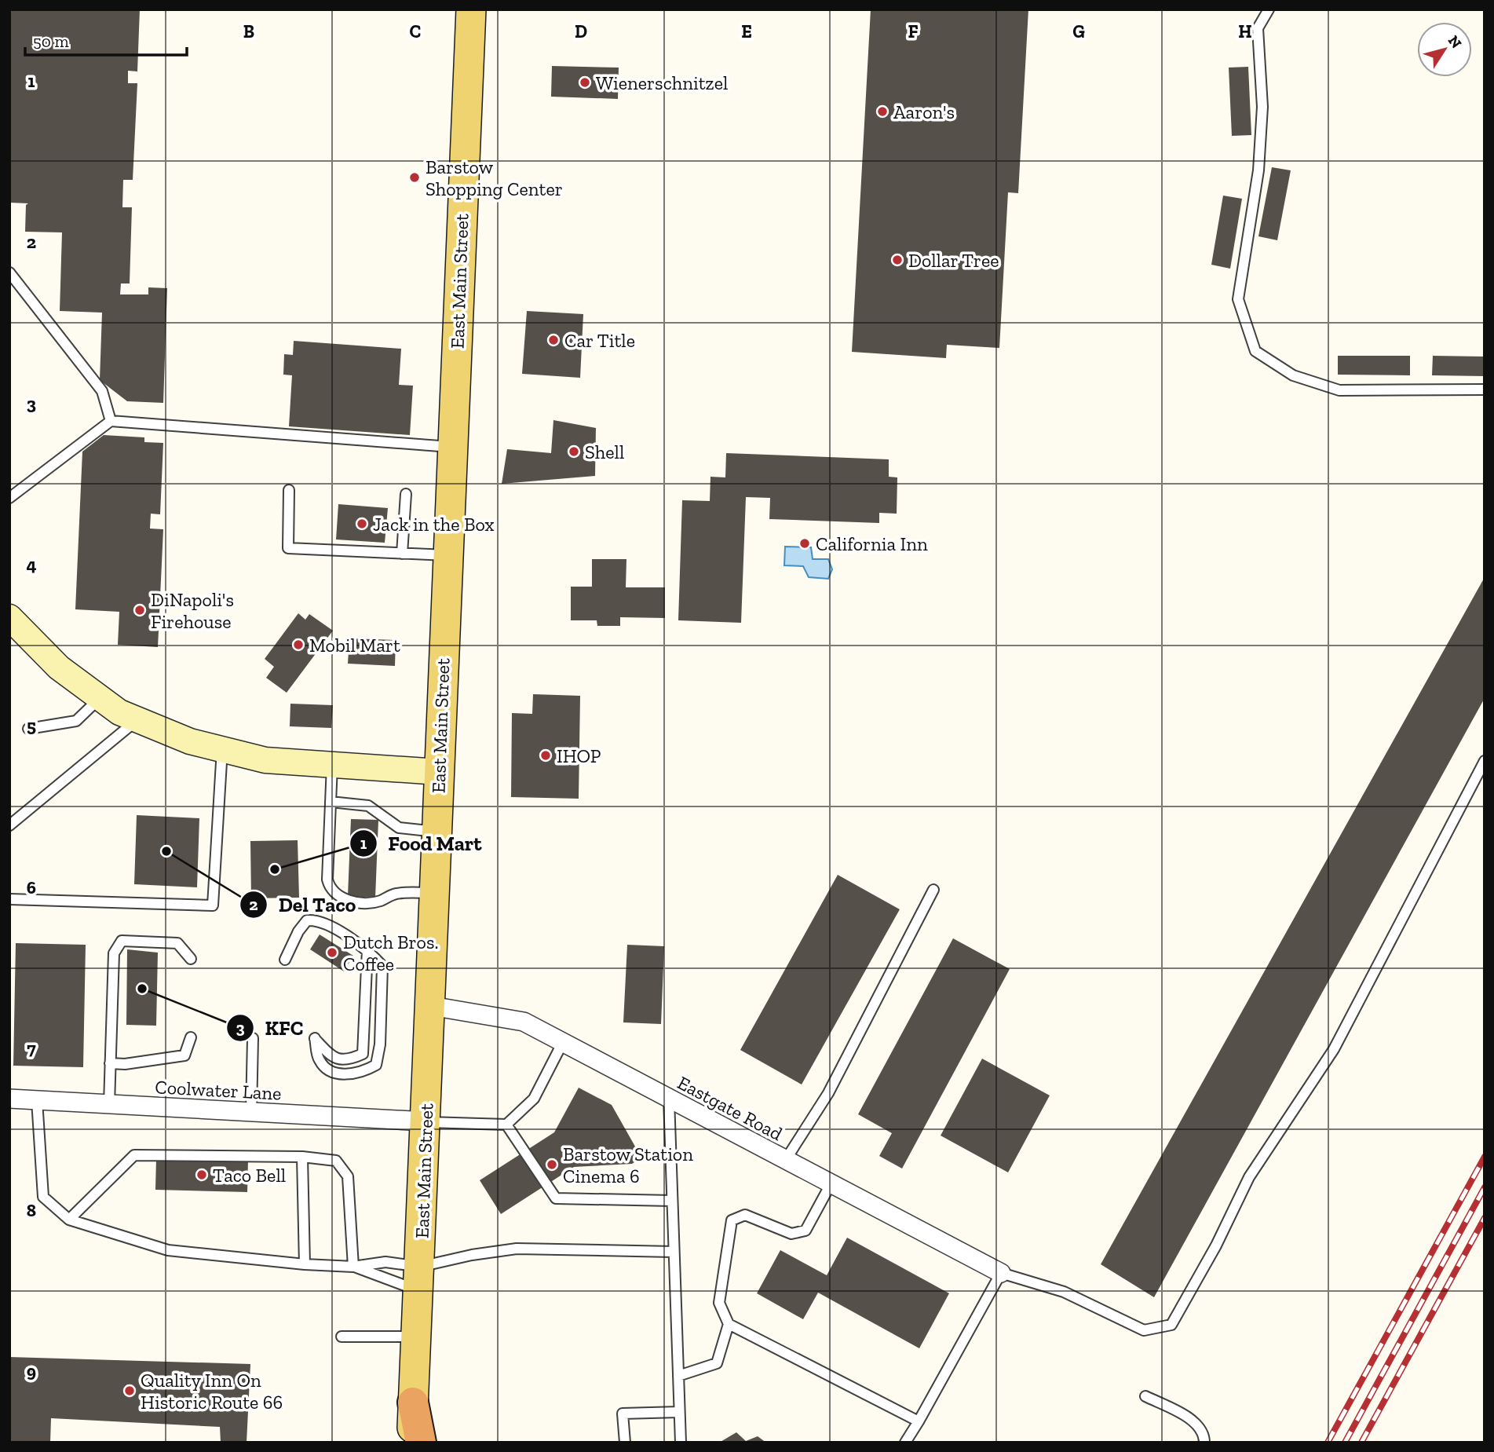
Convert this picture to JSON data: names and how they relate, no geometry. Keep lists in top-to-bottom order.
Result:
{
  "streets": {
    "main road": ["East Main Street"],
    "street": ["Coolwater Lane", "Eastgate Road"]
  },
  "crossings": [
    ["East Main Street", "Coolwater Lane"],
    ["East Main Street", "Eastgate Road"]
  ],
  "places": [
    "Wienerschnitzel",
    "Aaron's",
    "Barstow Shopping Center",
    "Dollar Tree",
    "Car Title",
    "Shell",
    "Jack in the Box",
    "California Inn",
    "DiNapoli's Firehouse",
    "Mobil Mart",
    "IHOP",
    "Del Taco",
    "Food Mart",
    "Dutch Bros. Coffee",
    "KFC",
    "Barstow Station Cinema 6",
    "Taco Bell",
    "Quality Inn On Historic Route 66"
  ],
  "scale_bar": "50 m",
  "north": "top right",
  "grid": {
    "columns": [
      "B",
      "C",
      "D",
      "E",
      "F",
      "G",
      "H"
    ],
    "rows": [
      "1",
      "2",
      "3",
      "4",
      "5",
      "6",
      "7",
      "8",
      "9"
    ]
  }
}
